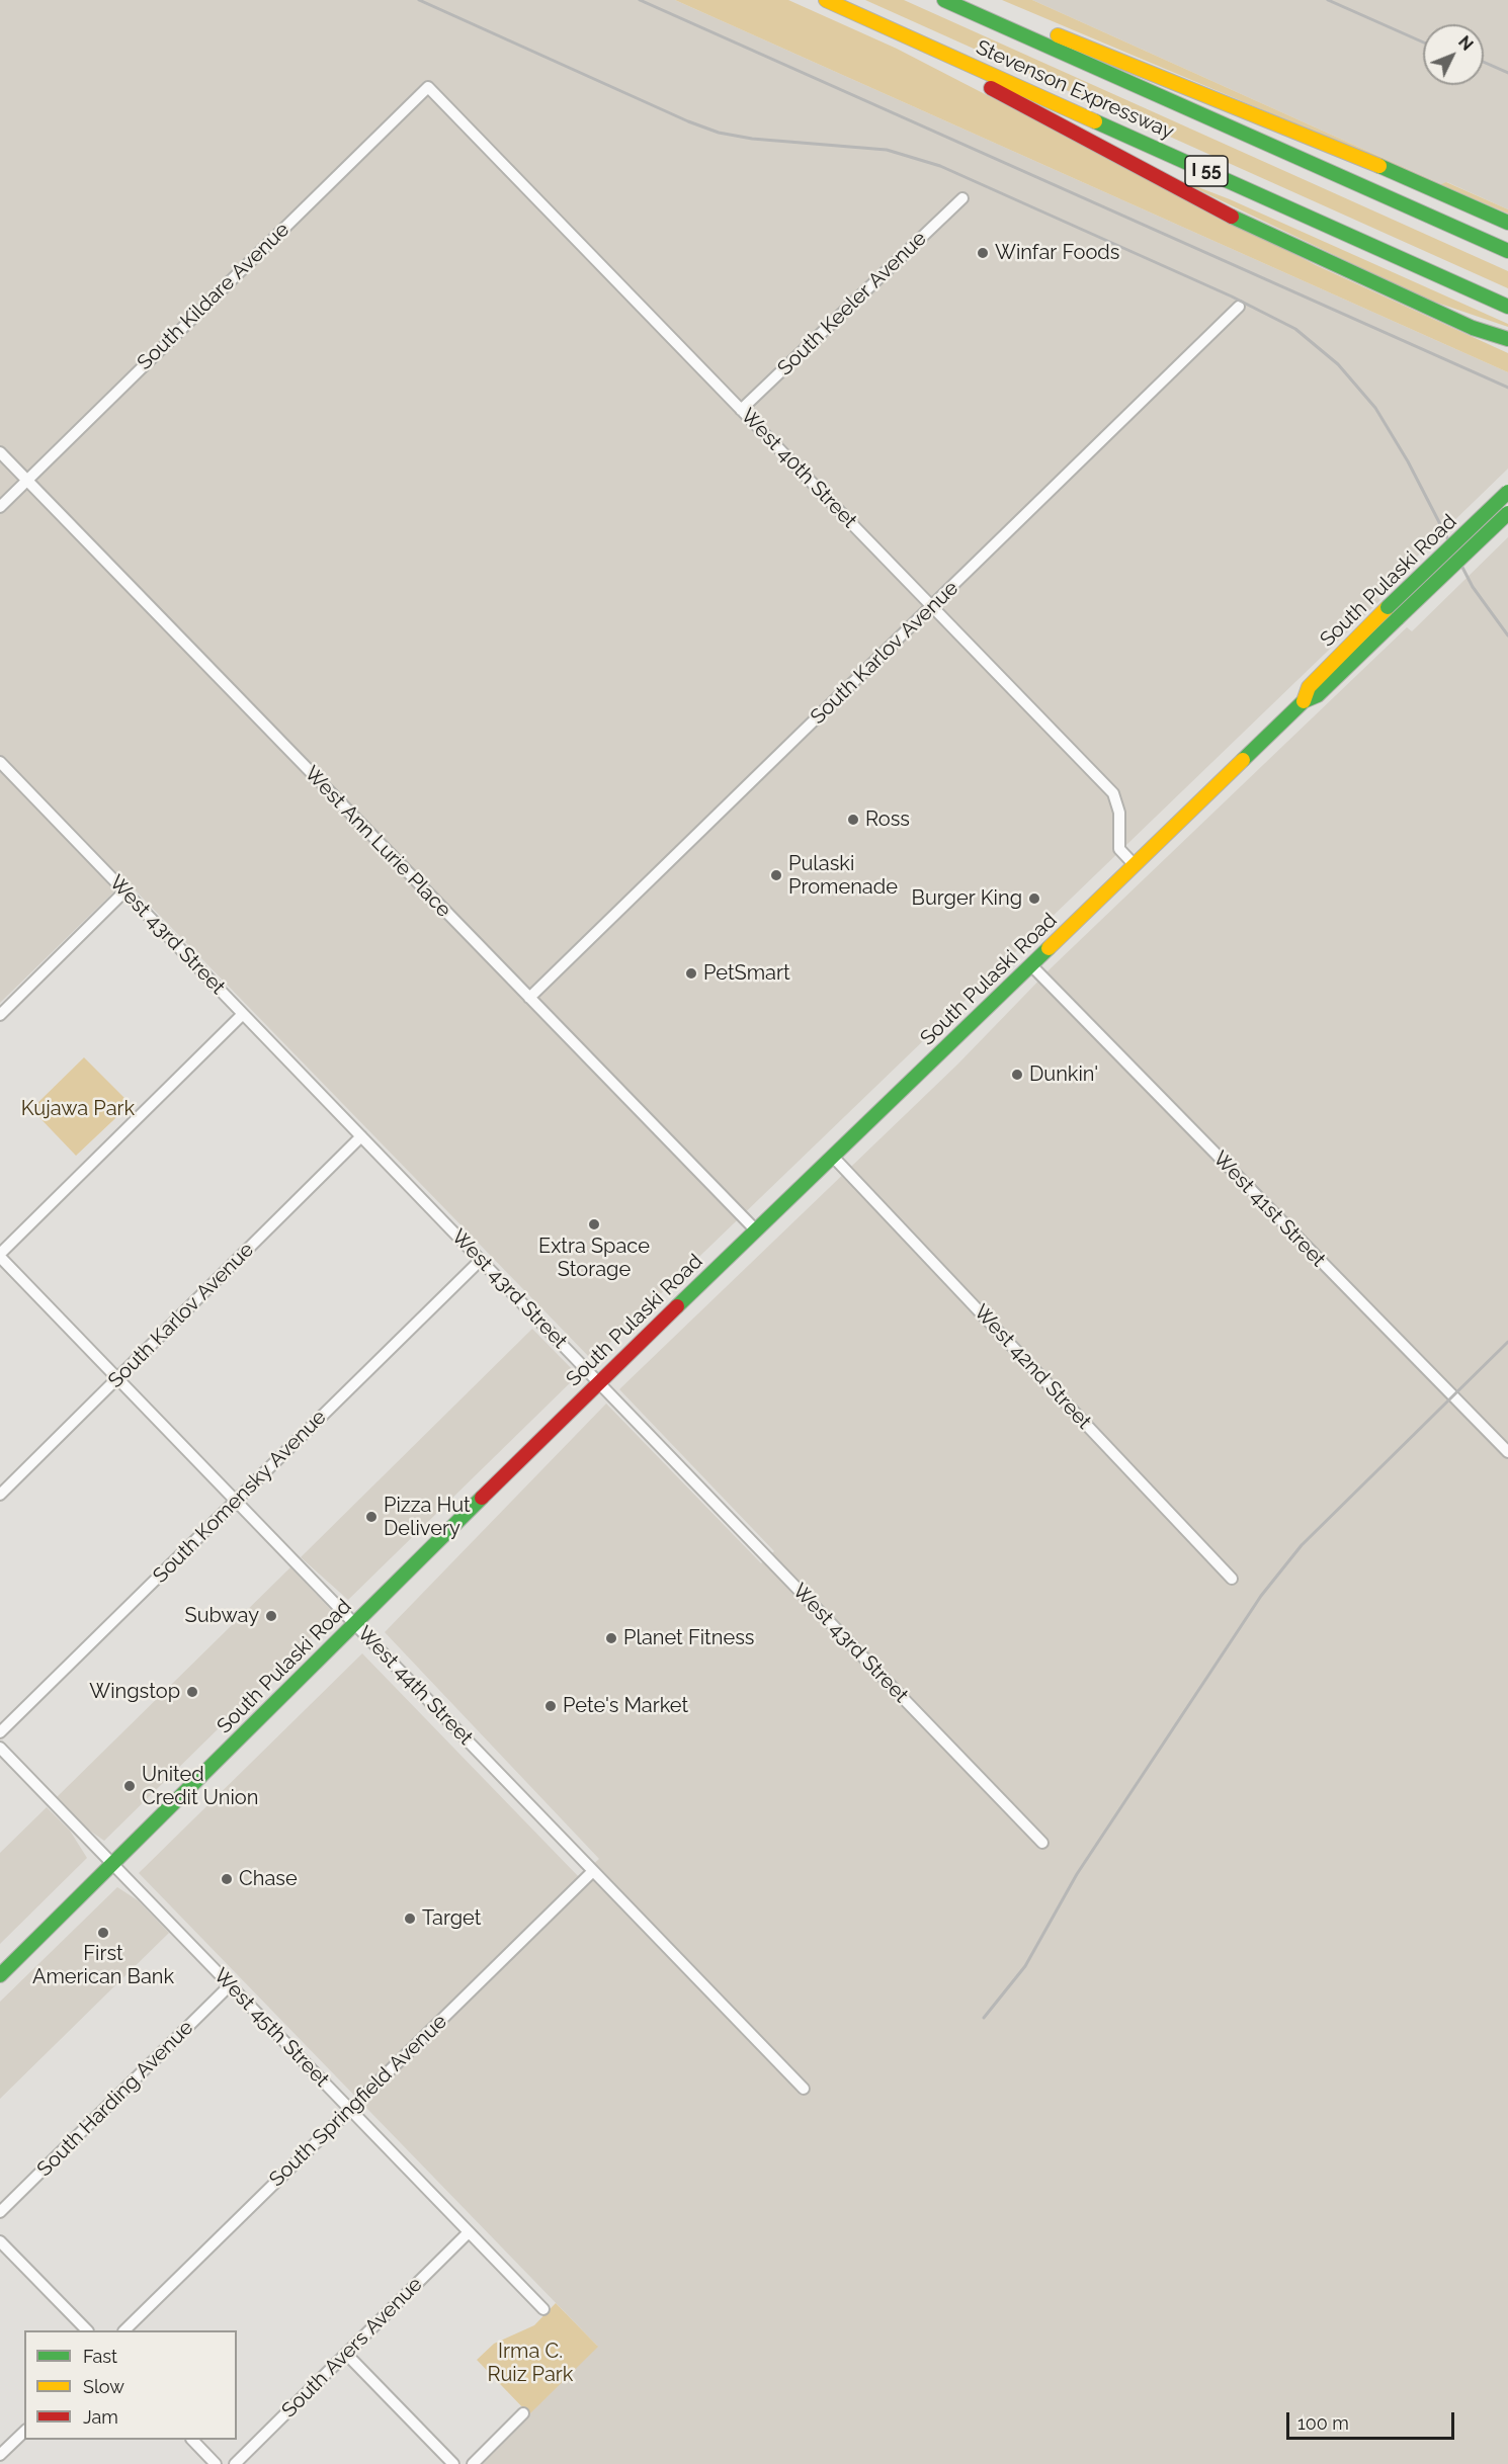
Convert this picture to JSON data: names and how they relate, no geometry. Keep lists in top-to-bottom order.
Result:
{
  "streets": {
    "main road": ["Stevenson Expressway", "I 55", "South Pulaski Road"],
    "street": [
      "South Kildare Avenue",
      "South Keeler Avenue",
      "West 40th Street",
      "South Karlov Avenue",
      "West Ann Lurie Place",
      "West 43rd Street",
      "West 41st Street",
      "West 42nd Street",
      "South Komensky Avenue",
      "West 44th Street",
      "West 45th Street",
      "South Harding Avenue",
      "South Springfield Avenue",
      "South Avers Avenue"
    ]
  },
  "crossings": [
    ["South Kildare Avenue", "West 40th Street"],
    ["South Kildare Avenue", "West Ann Lurie Place"],
    ["South Keeler Avenue", "West 40th Street"],
    ["West 40th Street", "South Pulaski Road"],
    ["West 40th Street", "South Karlov Avenue"],
    ["South Pulaski Road", "West Ann Lurie Place"],
    ["South Pulaski Road", "West 43rd Street"],
    ["South Pulaski Road", "West 41st Street"],
    ["South Pulaski Road", "West 42nd Street"],
    ["South Pulaski Road", "West 44th Street"],
    ["South Pulaski Road", "West 45th Street"],
    ["South Karlov Avenue", "West Ann Lurie Place"],
    ["South Karlov Avenue", "West 43rd Street"],
    ["South Karlov Avenue", "West 44th Street"],
    ["West 43rd Street", "South Komensky Avenue"],
    ["South Komensky Avenue", "West 44th Street"],
    ["West 44th Street", "South Springfield Avenue"],
    ["West 45th Street", "South Harding Avenue"],
    ["West 45th Street", "South Springfield Avenue"],
    ["West 45th Street", "South Avers Avenue"]
  ],
  "parks": ["Kujawa Park", "Irma C. Ruiz Park"],
  "places": [
    "Winfar Foods",
    "Ross",
    "Pulaski Promenade",
    "Burger King",
    "PetSmart",
    "Dunkin'",
    "Extra Space Storage",
    "Pizza Hut Delivery",
    "Subway",
    "Planet Fitness",
    "Wingstop",
    "Pete's Market",
    "United Credit Union",
    "Chase",
    "Target",
    "First American Bank"
  ],
  "legend": ["Fast", "Slow", "Jam"],
  "scale_bar": "100 m",
  "north": "top right"
}
